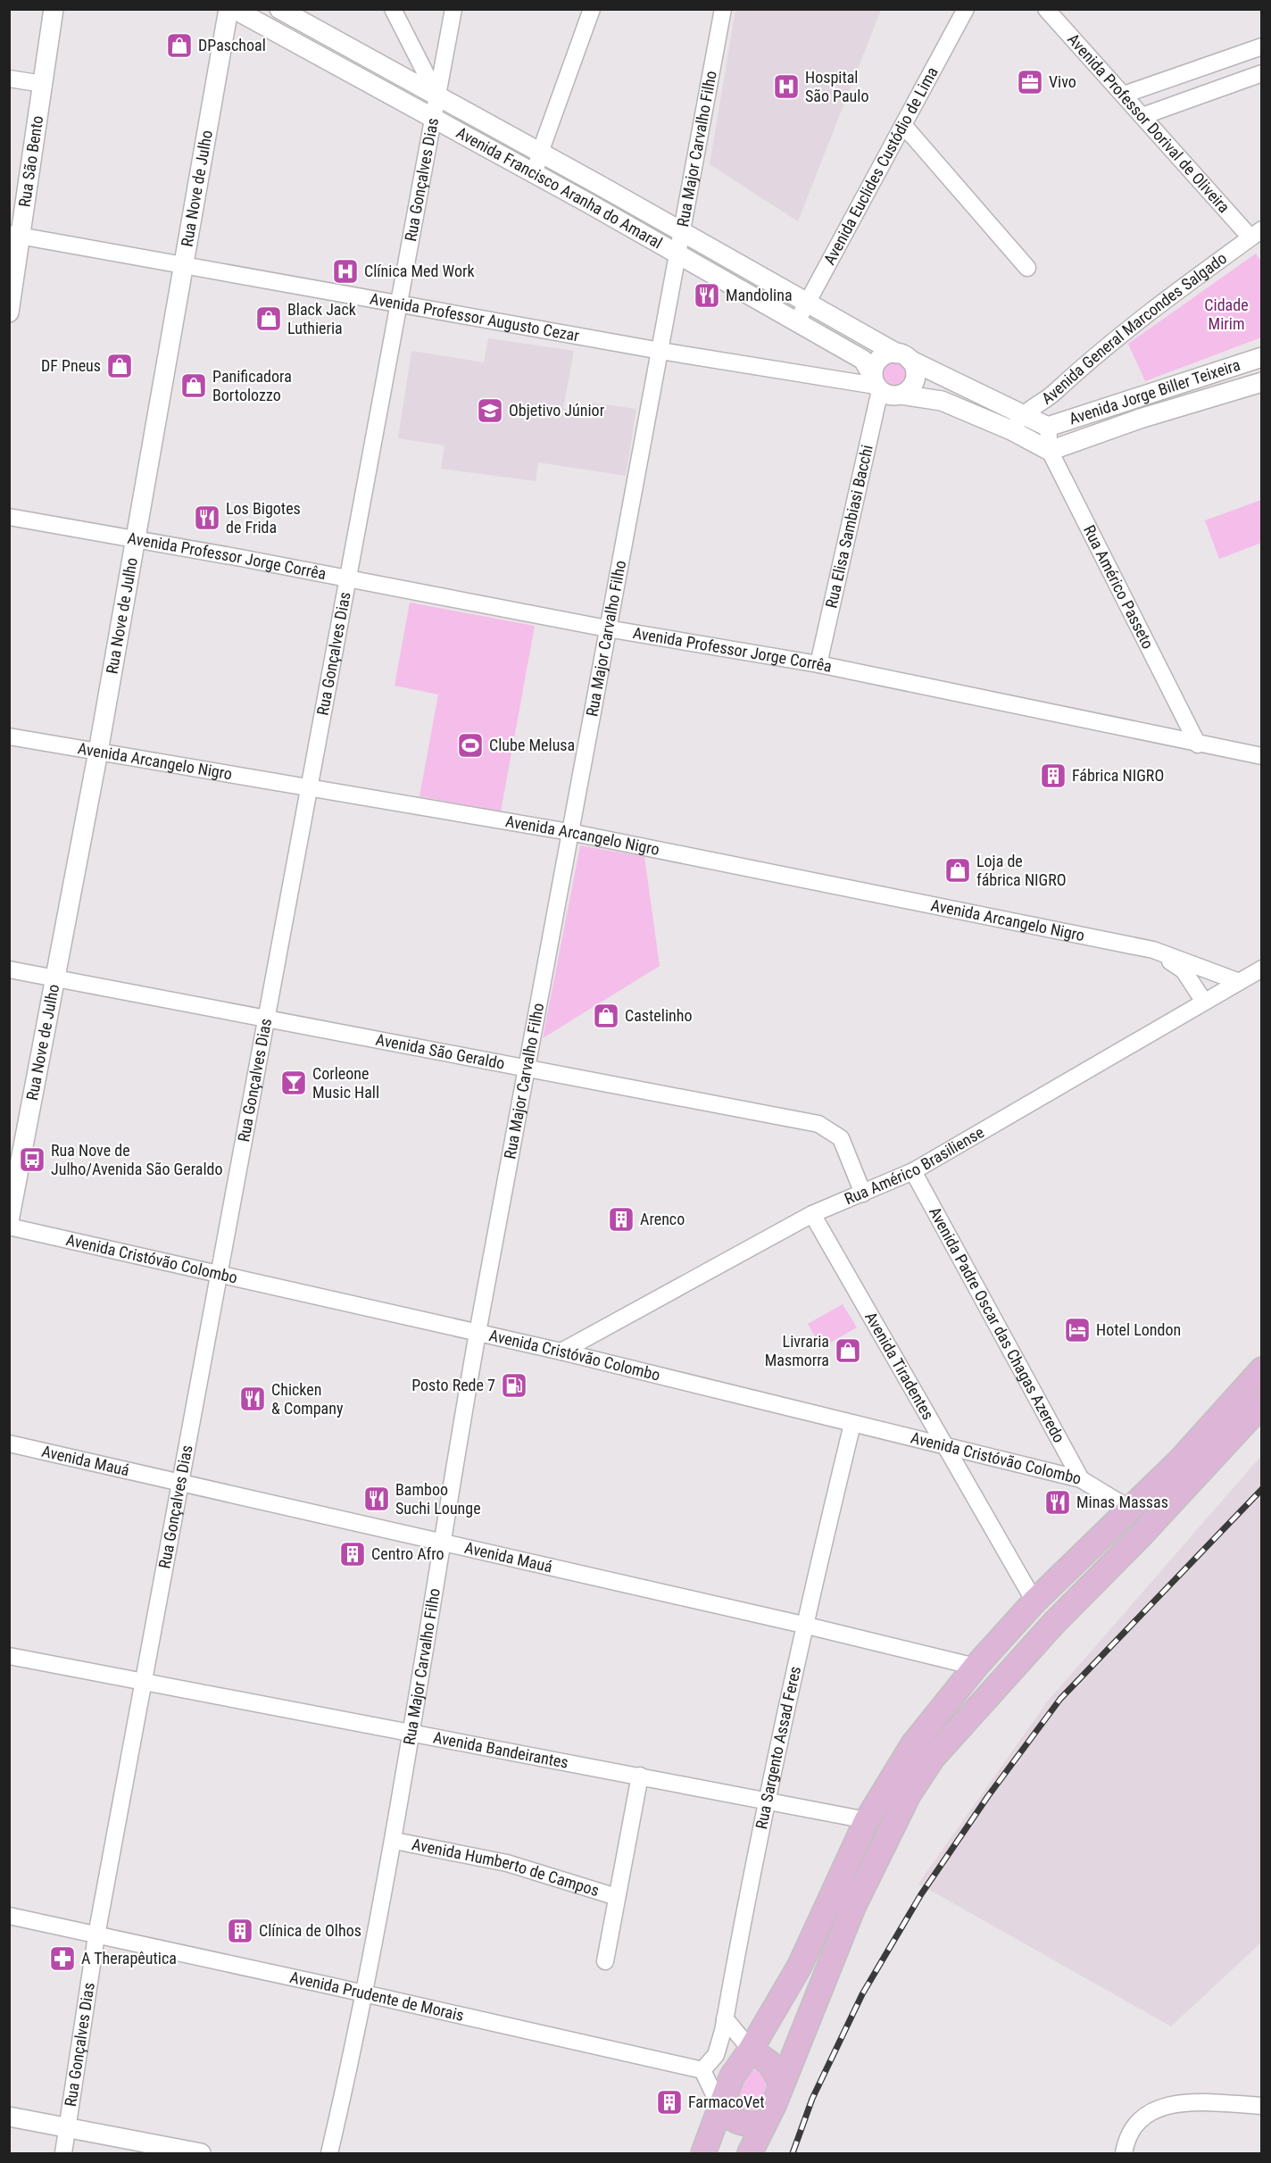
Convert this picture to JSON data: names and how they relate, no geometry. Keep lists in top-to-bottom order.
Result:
{
  "streets": {
    "street": [
      "Avenida Professor Dorival de Oliveira",
      "Rua Major Carvalho Filho",
      "Rua São Bento",
      "Avenida Euclides Custódio de Lima",
      "Rua Gonçalves Dias",
      "Avenida Francisco Aranha do Amaral",
      "Rua Nove de Julho",
      "Avenida Professor Augusto Cezar",
      "Avenida General Marcondes Salgado",
      "Avenida Jorge Biller Teixeira",
      "Rua Elisa Sambiasi Bacchi",
      "Avenida Professor Jorge Corrêa",
      "Rua Américo Passeto",
      "Avenida Arcangelo Nigro",
      "Avenida São Geraldo",
      "Rua Américo Brasiliense",
      "Avenida Cristóvão Colombo",
      "Avenida Padre Oscar das Chagas Azeredo",
      "Avenida Tiradentes",
      "Avenida Mauá",
      "Rua Sargento Assad Feres",
      "Avenida Bandeirantes",
      "Avenida Humberto de Campos",
      "Avenida Prudente de Morais"
    ]
  },
  "crossings": [
    ["Avenida Professor Dorival de Oliveira", "Avenida General Marcondes Salgado"],
    ["Rua Major Carvalho Filho", "Avenida Francisco Aranha do Amaral"],
    ["Rua Major Carvalho Filho", "Avenida Professor Augusto Cezar"],
    ["Rua Major Carvalho Filho", "Avenida Professor Jorge Corrêa"],
    ["Rua Major Carvalho Filho", "Avenida Arcangelo Nigro"],
    ["Rua Major Carvalho Filho", "Avenida São Geraldo"],
    ["Rua Major Carvalho Filho", "Avenida Cristóvão Colombo"],
    ["Rua Major Carvalho Filho", "Avenida Mauá"],
    ["Rua Major Carvalho Filho", "Avenida Bandeirantes"],
    ["Rua Major Carvalho Filho", "Avenida Humberto de Campos"],
    ["Rua Major Carvalho Filho", "Avenida Prudente de Morais"],
    ["Rua São Bento", "Avenida Professor Augusto Cezar"],
    ["Avenida Euclides Custódio de Lima", "Avenida Francisco Aranha do Amaral"],
    ["Rua Gonçalves Dias", "Avenida Francisco Aranha do Amaral"],
    ["Rua Gonçalves Dias", "Avenida Professor Augusto Cezar"],
    ["Rua Gonçalves Dias", "Avenida Professor Jorge Corrêa"],
    ["Rua Gonçalves Dias", "Avenida Arcangelo Nigro"],
    ["Rua Gonçalves Dias", "Avenida São Geraldo"],
    ["Rua Gonçalves Dias", "Avenida Cristóvão Colombo"],
    ["Rua Gonçalves Dias", "Avenida Mauá"],
    ["Rua Gonçalves Dias", "Avenida Bandeirantes"],
    ["Rua Gonçalves Dias", "Avenida Prudente de Morais"],
    ["Avenida Francisco Aranha do Amaral", "Avenida Professor Augusto Cezar"],
    ["Avenida Francisco Aranha do Amaral", "Avenida General Marcondes Salgado"],
    ["Avenida Francisco Aranha do Amaral", "Avenida Jorge Biller Teixeira"],
    ["Avenida Francisco Aranha do Amaral", "Rua Elisa Sambiasi Bacchi"],
    ["Avenida Francisco Aranha do Amaral", "Rua Américo Passeto"],
    ["Rua Nove de Julho", "Avenida Professor Augusto Cezar"],
    ["Rua Nove de Julho", "Avenida Professor Jorge Corrêa"],
    ["Rua Nove de Julho", "Avenida Arcangelo Nigro"],
    ["Rua Nove de Julho", "Avenida São Geraldo"],
    ["Avenida Professor Augusto Cezar", "Rua Elisa Sambiasi Bacchi"],
    ["Avenida Jorge Biller Teixeira", "Rua Américo Passeto"],
    ["Rua Elisa Sambiasi Bacchi", "Avenida Professor Jorge Corrêa"],
    ["Avenida Professor Jorge Corrêa", "Rua Américo Passeto"],
    ["Avenida Arcangelo Nigro", "Rua Américo Brasiliense"],
    ["Avenida São Geraldo", "Rua Américo Brasiliense"],
    ["Rua Américo Brasiliense", "Avenida Cristóvão Colombo"],
    ["Rua Américo Brasiliense", "Avenida Padre Oscar das Chagas Azeredo"],
    ["Rua Américo Brasiliense", "Avenida Tiradentes"],
    ["Avenida Cristóvão Colombo", "Avenida Padre Oscar das Chagas Azeredo"],
    ["Avenida Cristóvão Colombo", "Avenida Tiradentes"],
    ["Avenida Cristóvão Colombo", "Rua Sargento Assad Feres"],
    ["Avenida Mauá", "Rua Sargento Assad Feres"],
    ["Rua Sargento Assad Feres", "Avenida Bandeirantes"],
    ["Rua Sargento Assad Feres", "Avenida Prudente de Morais"]
  ],
  "parks": ["Cidade Mirim"],
  "places": {
    "shop": [
      "DPaschoal",
      "Black Jack Luthieria",
      "DF Pneus",
      "Panificadora Bortolozzo",
      "Loja de fábrica NIGRO",
      "Castelinho",
      "Livraria Masmorra"
    ],
    "office": ["Vivo"],
    "hospital": ["Hospital São Paulo", "Clínica Med Work"],
    "restaurant": [
      "Mandolina",
      "Los Bigotes de Frida",
      "Chicken & Company",
      "Bamboo Suchi Lounge",
      "Minas Massas"
    ],
    "school or university": ["Objetivo Júnior"],
    "sports": ["Clube Melusa"],
    "building": [
      "Fábrica NIGRO",
      "Arenco",
      "Centro Afro",
      "Clínica de Olhos",
      "FarmacoVet"
    ],
    "bar": ["Corleone Music Hall"],
    "bus stop": ["Rua Nove de Julho/Avenida São Geraldo"],
    "hotel": ["Hotel London"],
    "fuel station": ["Posto Rede 7"],
    "pharmacy": ["A Therapêutica"]
  }
}
